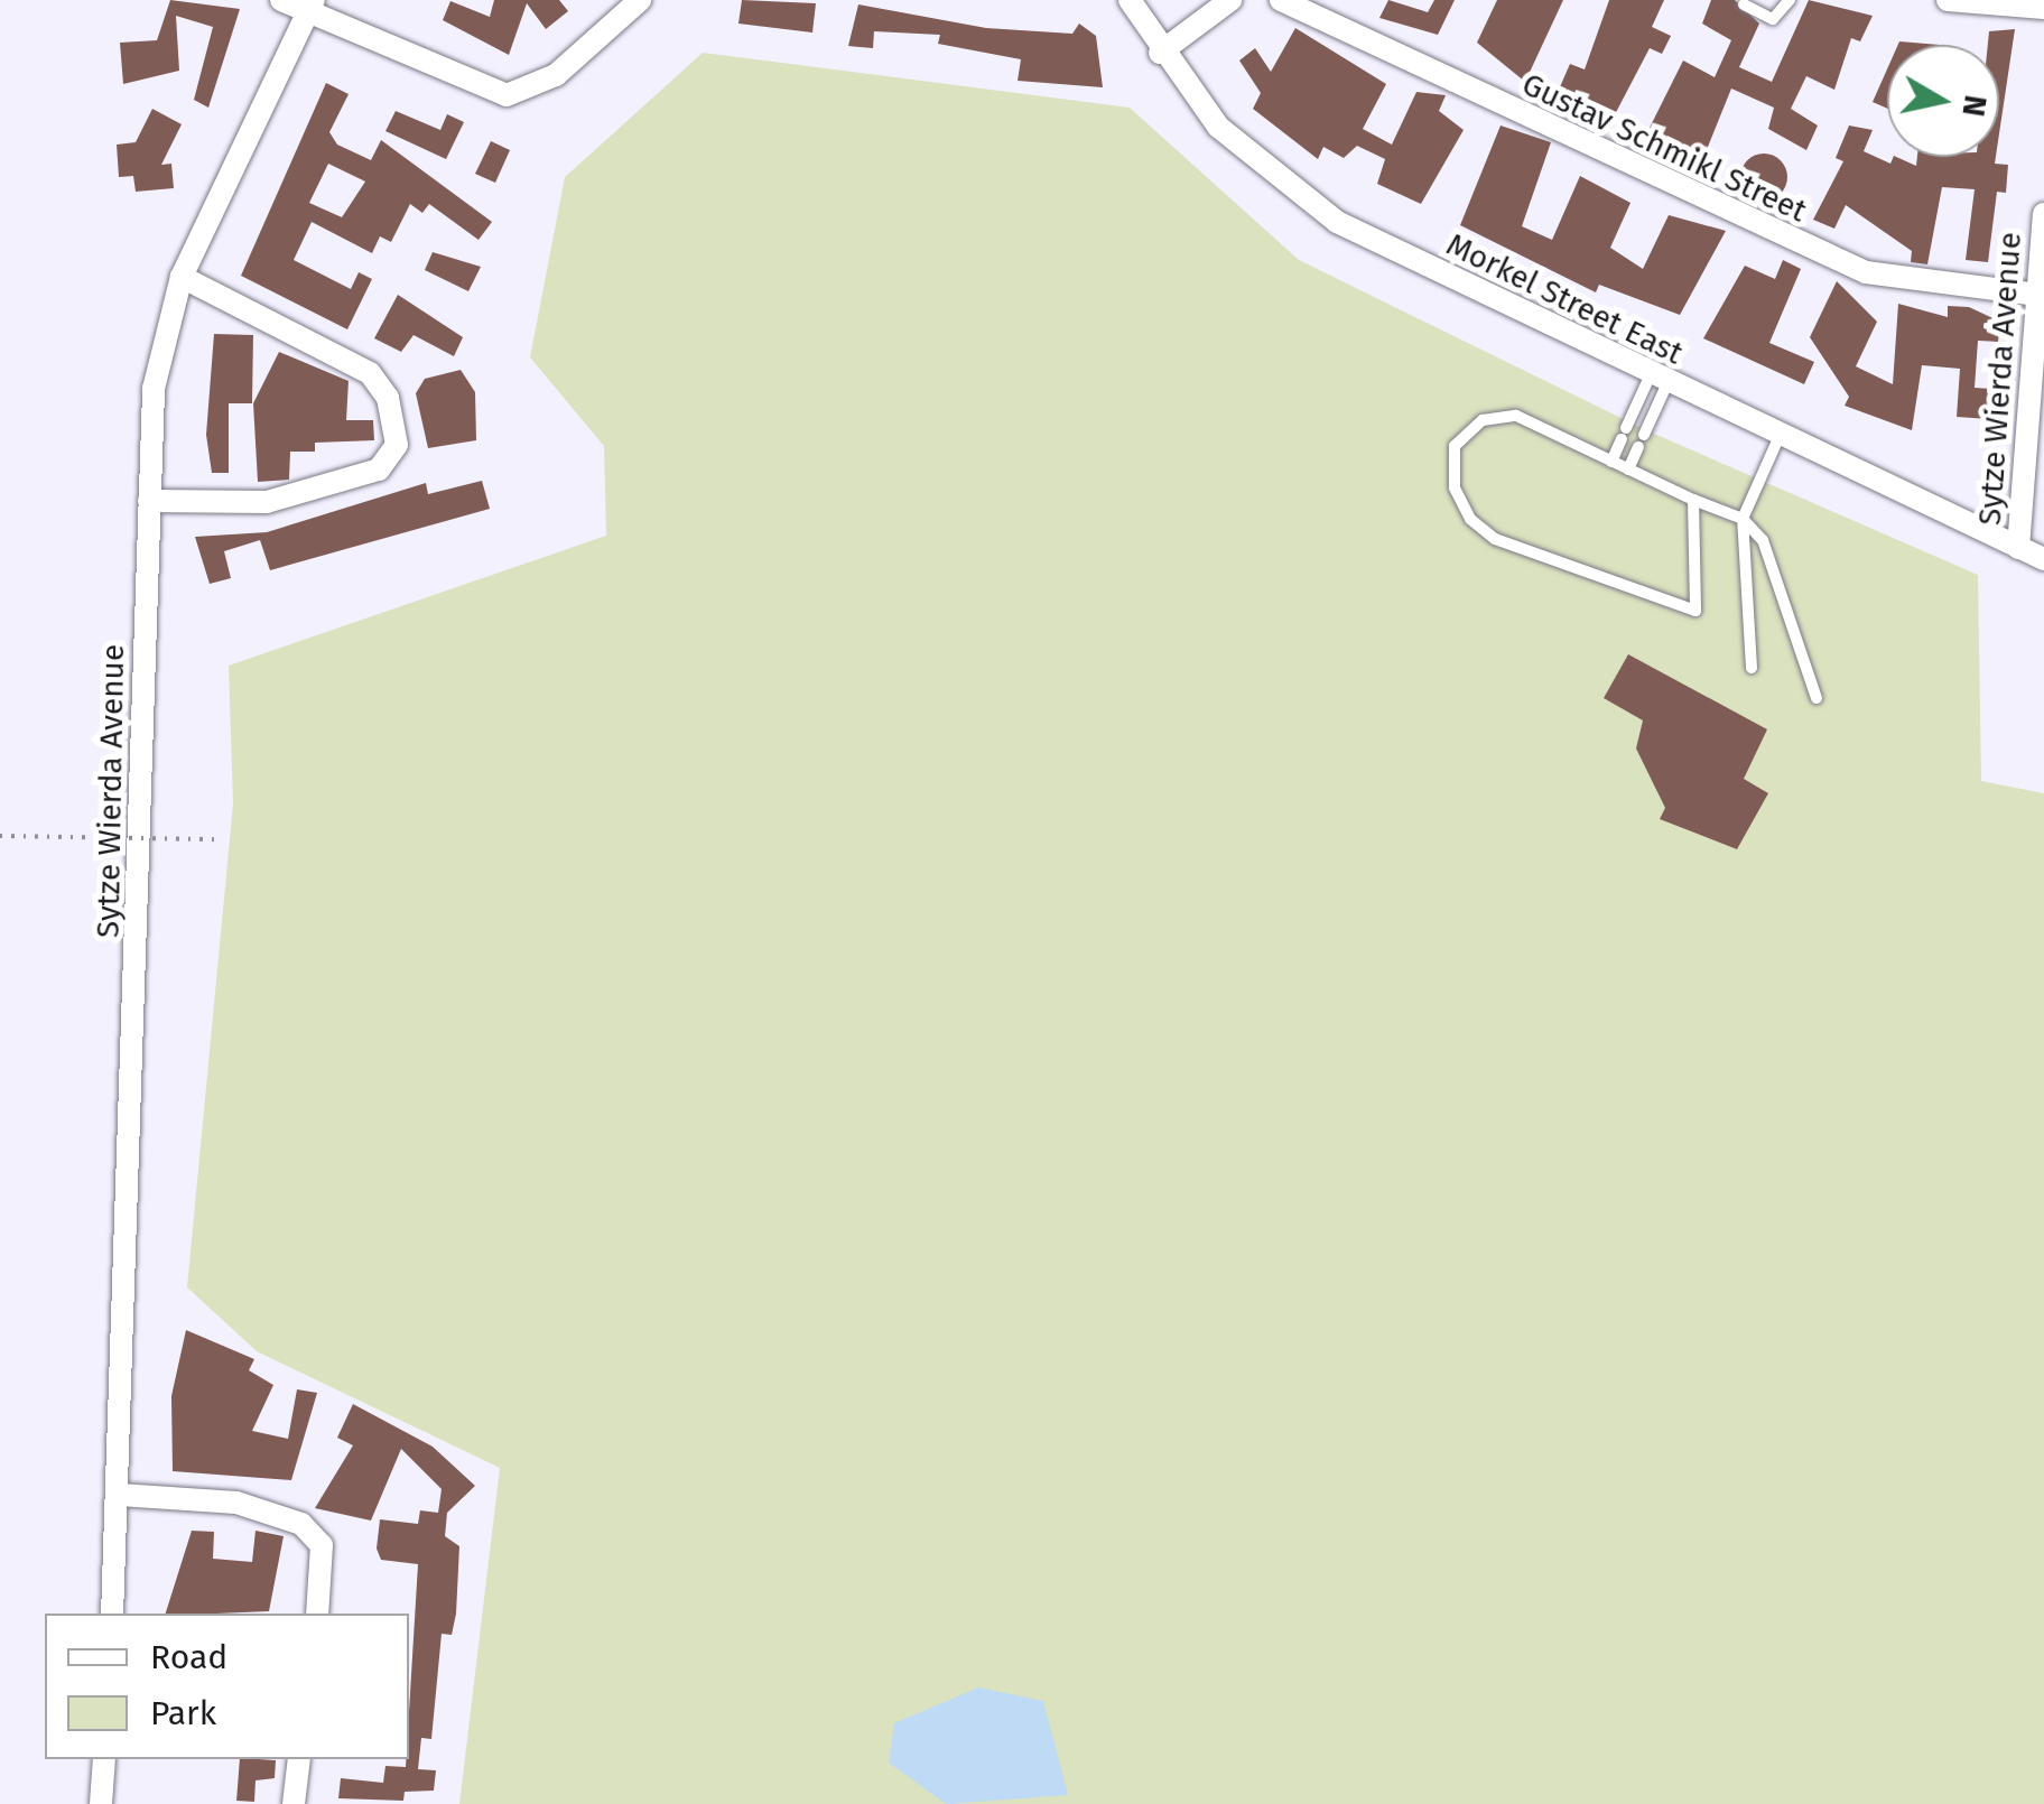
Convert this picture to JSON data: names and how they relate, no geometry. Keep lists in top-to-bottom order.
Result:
{
  "streets": {
    "street": ["Gustav Schmikl Street", "Morkel Street East", "Sytze Wierda Avenue"]
  },
  "crossings": [
    ["Gustav Schmikl Street", "Sytze Wierda Avenue"],
    ["Morkel Street East", "Sytze Wierda Avenue"]
  ],
  "legend": ["Road", "Park"],
  "north": "right"
}
